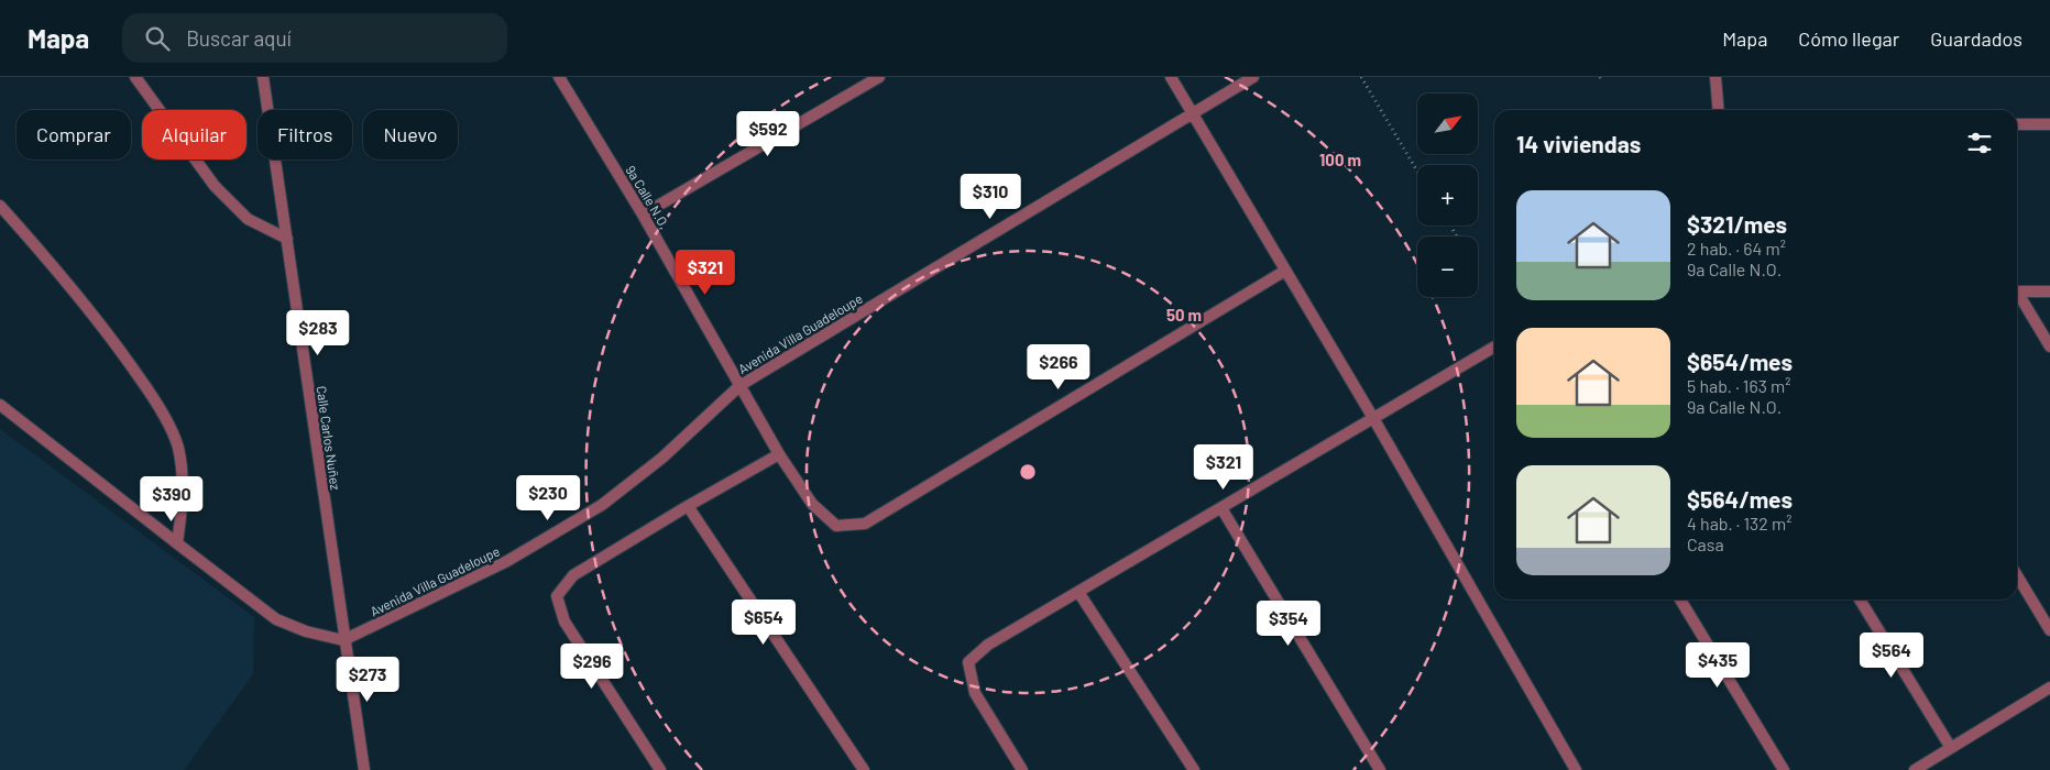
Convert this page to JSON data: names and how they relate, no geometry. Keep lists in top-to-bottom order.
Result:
{
  "streets": {
    "street": ["9a Calle N.O.", "Avenida Villa Guadeloupe", "Calle Carlos Nuñez"]
  },
  "crossings": [
    ["9a Calle N.O.", "Avenida Villa Guadeloupe"],
    ["Avenida Villa Guadeloupe", "Calle Carlos Nuñez"]
  ],
  "north": "top right",
  "page": {
    "header": "Mapa",
    "search": "Buscar aquí",
    "nav": ["Mapa", "Cómo llegar", "Guardados"],
    "map_buttons": ["+", "−"],
    "chip": [
      "Comprar",
      "Alquilar",
      "Filtros",
      "Nuevo"
    ],
    "heading": "14 viviendas",
    "price": [
      "$592",
      "$310",
      "$321",
      "$283",
      "$266",
      "$321",
      "$230",
      "$390",
      "$654",
      "$354",
      "$564",
      "$435",
      "$296",
      "$273"
    ],
    "list": [
      {
        "name": "$321/mes",
        "note": "2 hab. · 64 m² · 9a Calle N.O."
      },
      {
        "name": "$654/mes",
        "note": "5 hab. · 163 m² · 9a Calle N.O."
      },
      {
        "name": "$564/mes",
        "note": "4 hab. · 132 m² · Casa"
      }
    ]
  },
  "rings": ["100 m", "50 m"]
}
